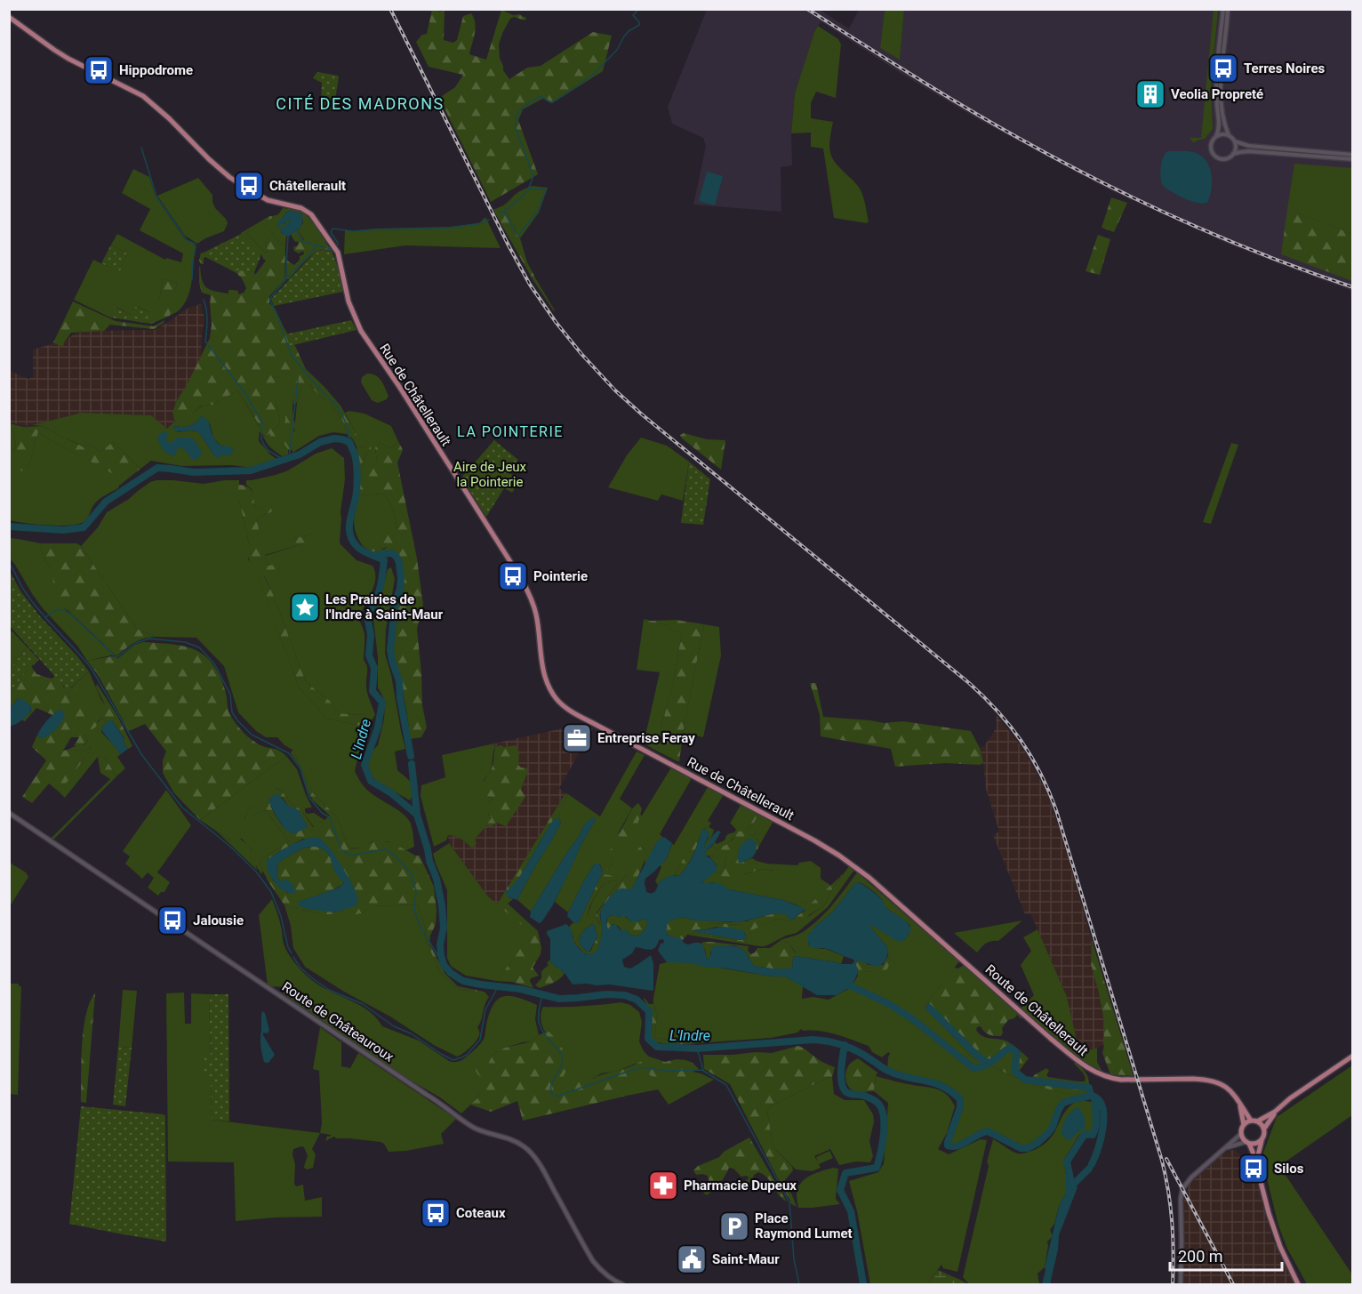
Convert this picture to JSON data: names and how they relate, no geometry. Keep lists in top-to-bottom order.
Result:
{
  "streets": {
    "main road": ["Rue de Châtellerault", "Route de Châtellerault"],
    "street": ["Route de Châteauroux"]
  },
  "crossings": [
    ["Rue de Châtellerault", "Route de Châtellerault"]
  ],
  "districts": ["CITÉ DES MADRONS", "LA POINTERIE"],
  "water": ["L'Indre"],
  "parks": ["Aire de Jeux la Pointerie"],
  "places": {
    "bus stop": [
      "Terres Noires",
      "Hippodrome",
      "Châtellerault",
      "Pointerie",
      "Jalousie",
      "Silos",
      "Coteaux"
    ],
    "building": ["Veolia Propreté"],
    "place": ["Les Prairies de l'Indre à Saint-Maur"],
    "office": ["Entreprise Feray"],
    "pharmacy": ["Pharmacie Dupeux"],
    "parking": ["Place Raymond Lumet"],
    "public building": ["Saint-Maur"]
  },
  "scale_bar": "200 m"
}
